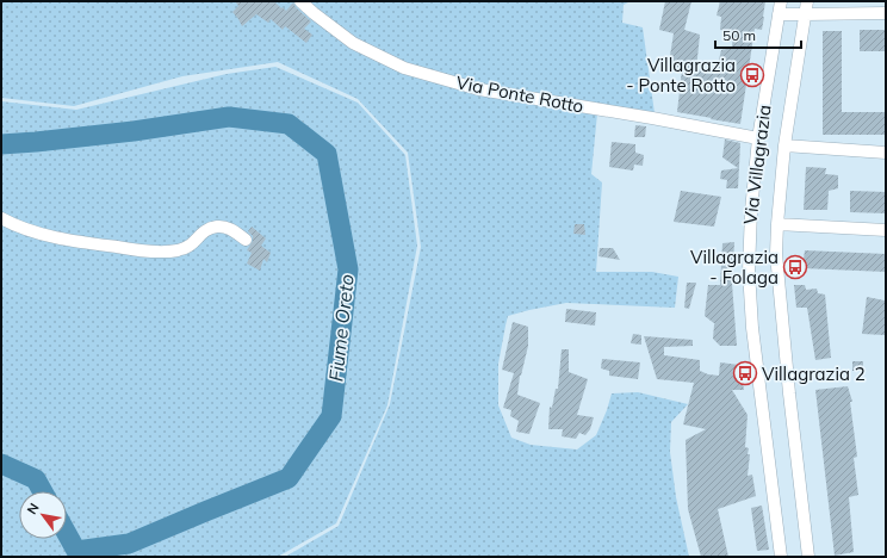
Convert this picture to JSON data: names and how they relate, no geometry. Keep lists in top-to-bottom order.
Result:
{
  "streets": {
    "street": ["Via Ponte Rotto", "Via Villagrazia"]
  },
  "crossings": [
    ["Via Ponte Rotto", "Via Villagrazia"]
  ],
  "water": ["Fiume Oreto"],
  "places": {
    "bus stop": ["Villagrazia - Ponte Rotto", "Villagrazia - Folaga", "Villagrazia 2"]
  },
  "scale_bar": "50 m",
  "north": "top left"
}
